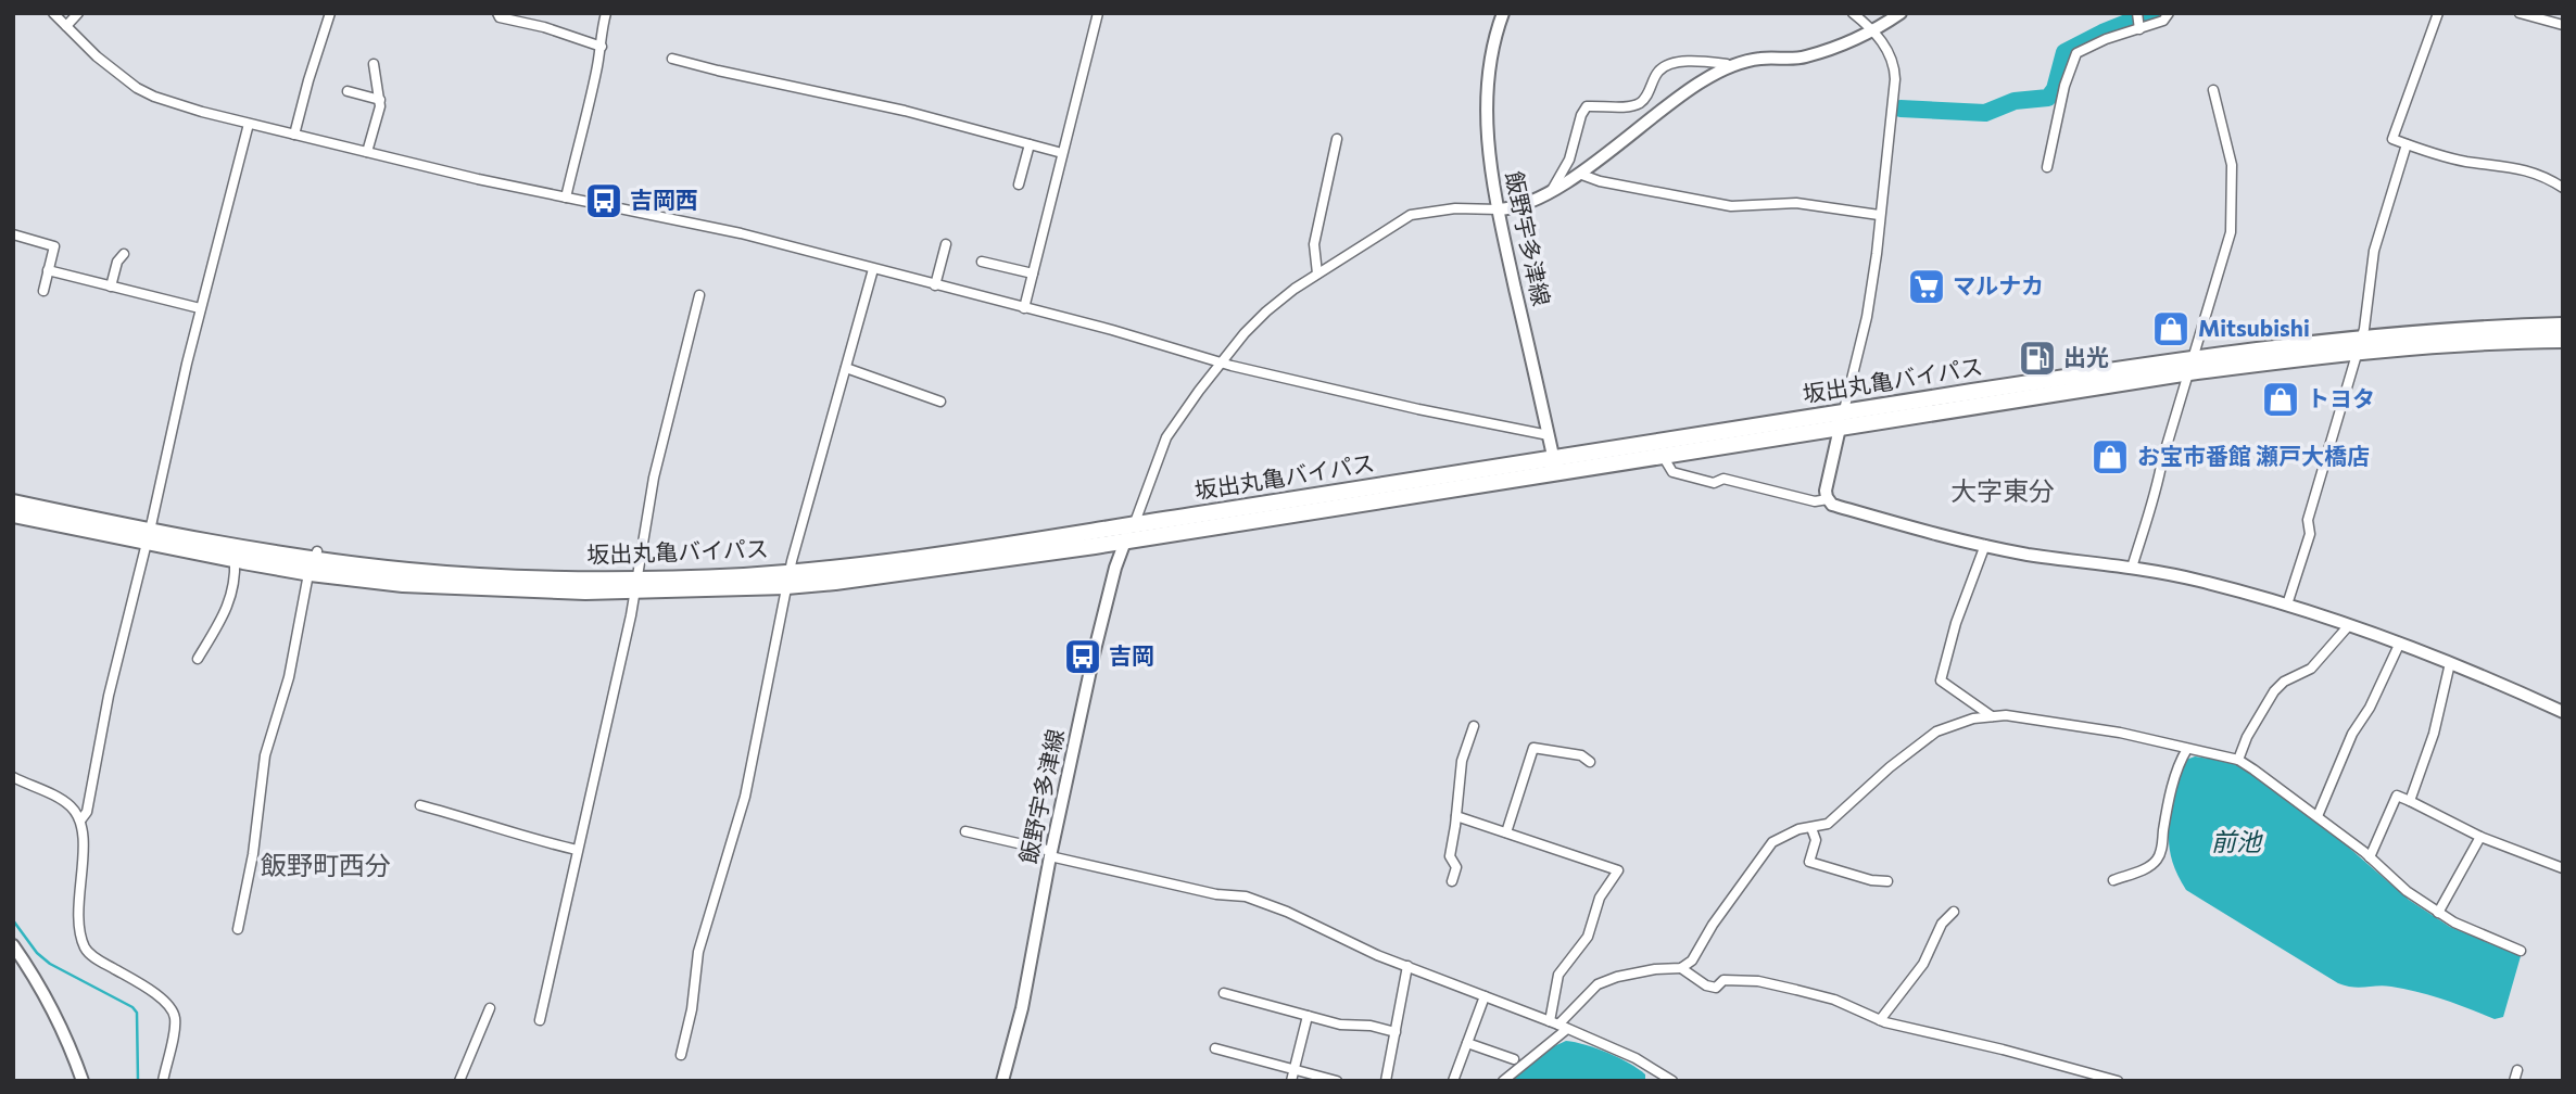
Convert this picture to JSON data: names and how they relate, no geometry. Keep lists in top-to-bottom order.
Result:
{
  "streets": {
    "highway": ["坂出丸亀バイパス"],
    "street": ["飯野宇多津線"]
  },
  "crossings": [
    ["飯野宇多津線", "坂出丸亀バイパス"]
  ],
  "districts": ["大字東分", "飯野町西分"],
  "water": ["前池"],
  "places": {
    "bus stop": ["吉岡西", "吉岡"],
    "supermarket": ["マルナカ"],
    "shop": ["Mitsubishi", "トヨタ", "お宝市番館 瀬戸大橋店"],
    "fuel station": ["出光"]
  }
}
